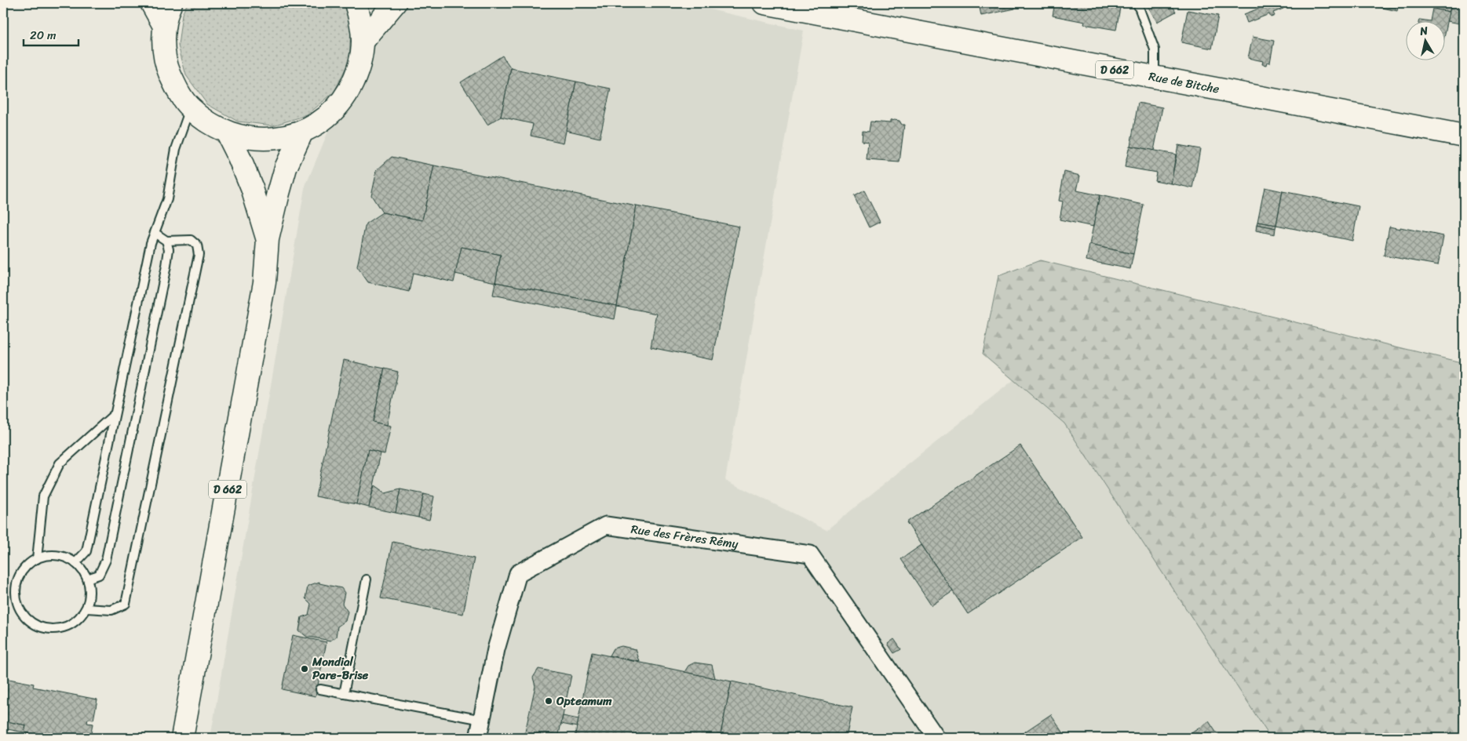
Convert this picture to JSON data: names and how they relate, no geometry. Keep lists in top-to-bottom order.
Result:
{
  "streets": {
    "main road": ["D 662", "Rue de Bitche"],
    "street": ["Rue des Frères Rémy"]
  },
  "places": ["Mondial Pare-Brise", "Opteamum"],
  "scale_bar": "20 m",
  "north": "top"
}
